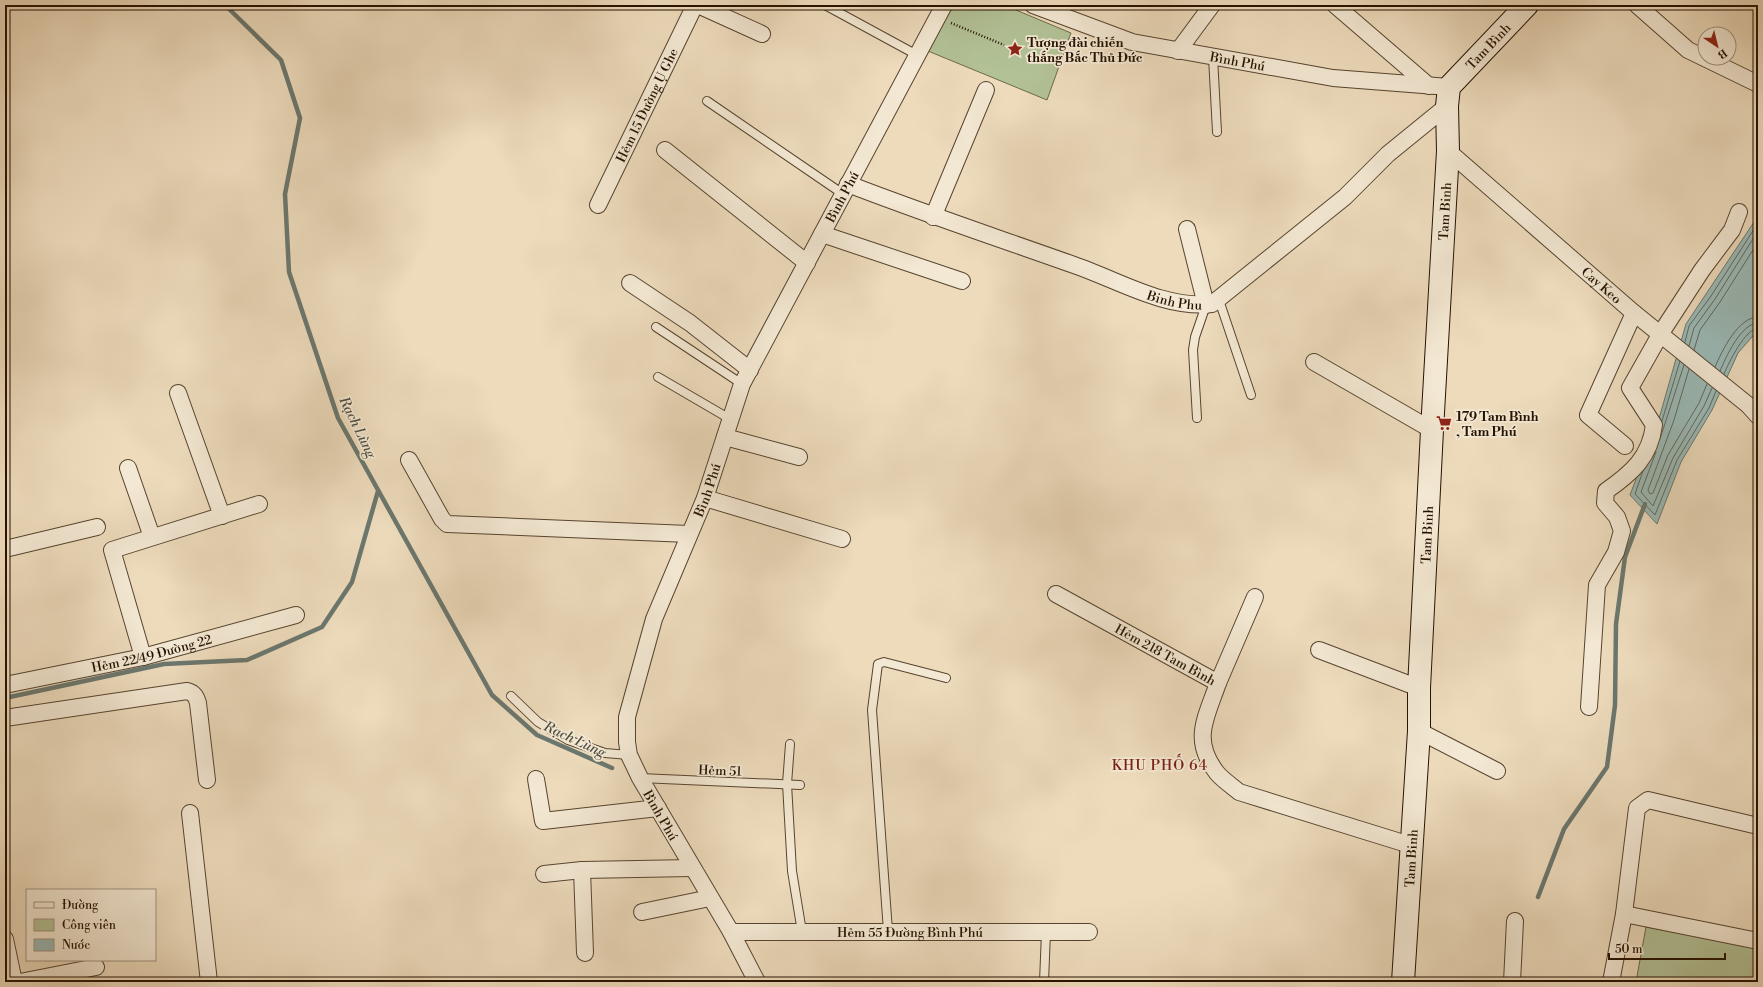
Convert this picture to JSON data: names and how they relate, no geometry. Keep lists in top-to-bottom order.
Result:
{
  "streets": {
    "main road": ["Tam Bình", "Tam Binh"],
    "street": [
      "Bình Phú",
      "Hẻm 15 Đường Ụ Ghe",
      "Cay Keo",
      "Binh Phu",
      "Hẻm 22/49 Đường 22",
      "Hẻm 218 Tam Bình",
      "Hẻm 55 Đường Bình Phú"
    ],
    "lane": ["Hẻm 51"]
  },
  "crossings": [
    ["Tam Bình", "Bình Phú"],
    ["Tam Bình", "Tam Binh"],
    ["Tam Bình", "Binh Phu"],
    ["Bình Phú", "Tam Binh"],
    ["Bình Phú", "Binh Phu"],
    ["Bình Phú", "Hẻm 51"],
    ["Bình Phú", "Hẻm 55 Đường Bình Phú"],
    ["Tam Binh", "Cay Keo"],
    ["Tam Binh", "Binh Phu"],
    ["Tam Binh", "Hẻm 218 Tam Bình"]
  ],
  "districts": ["KHU PHỐ 64"],
  "water": ["Rạch Lùng"],
  "places": {
    "place": ["Tượng đài chiến thắng Bắc Thủ Đức"],
    "supermarket": ["179 Tam Bình , Tam Phú"]
  },
  "legend": ["Đường", "Công viên", "Nước"],
  "scale_bar": "50 m",
  "north": "bottom right"
}
